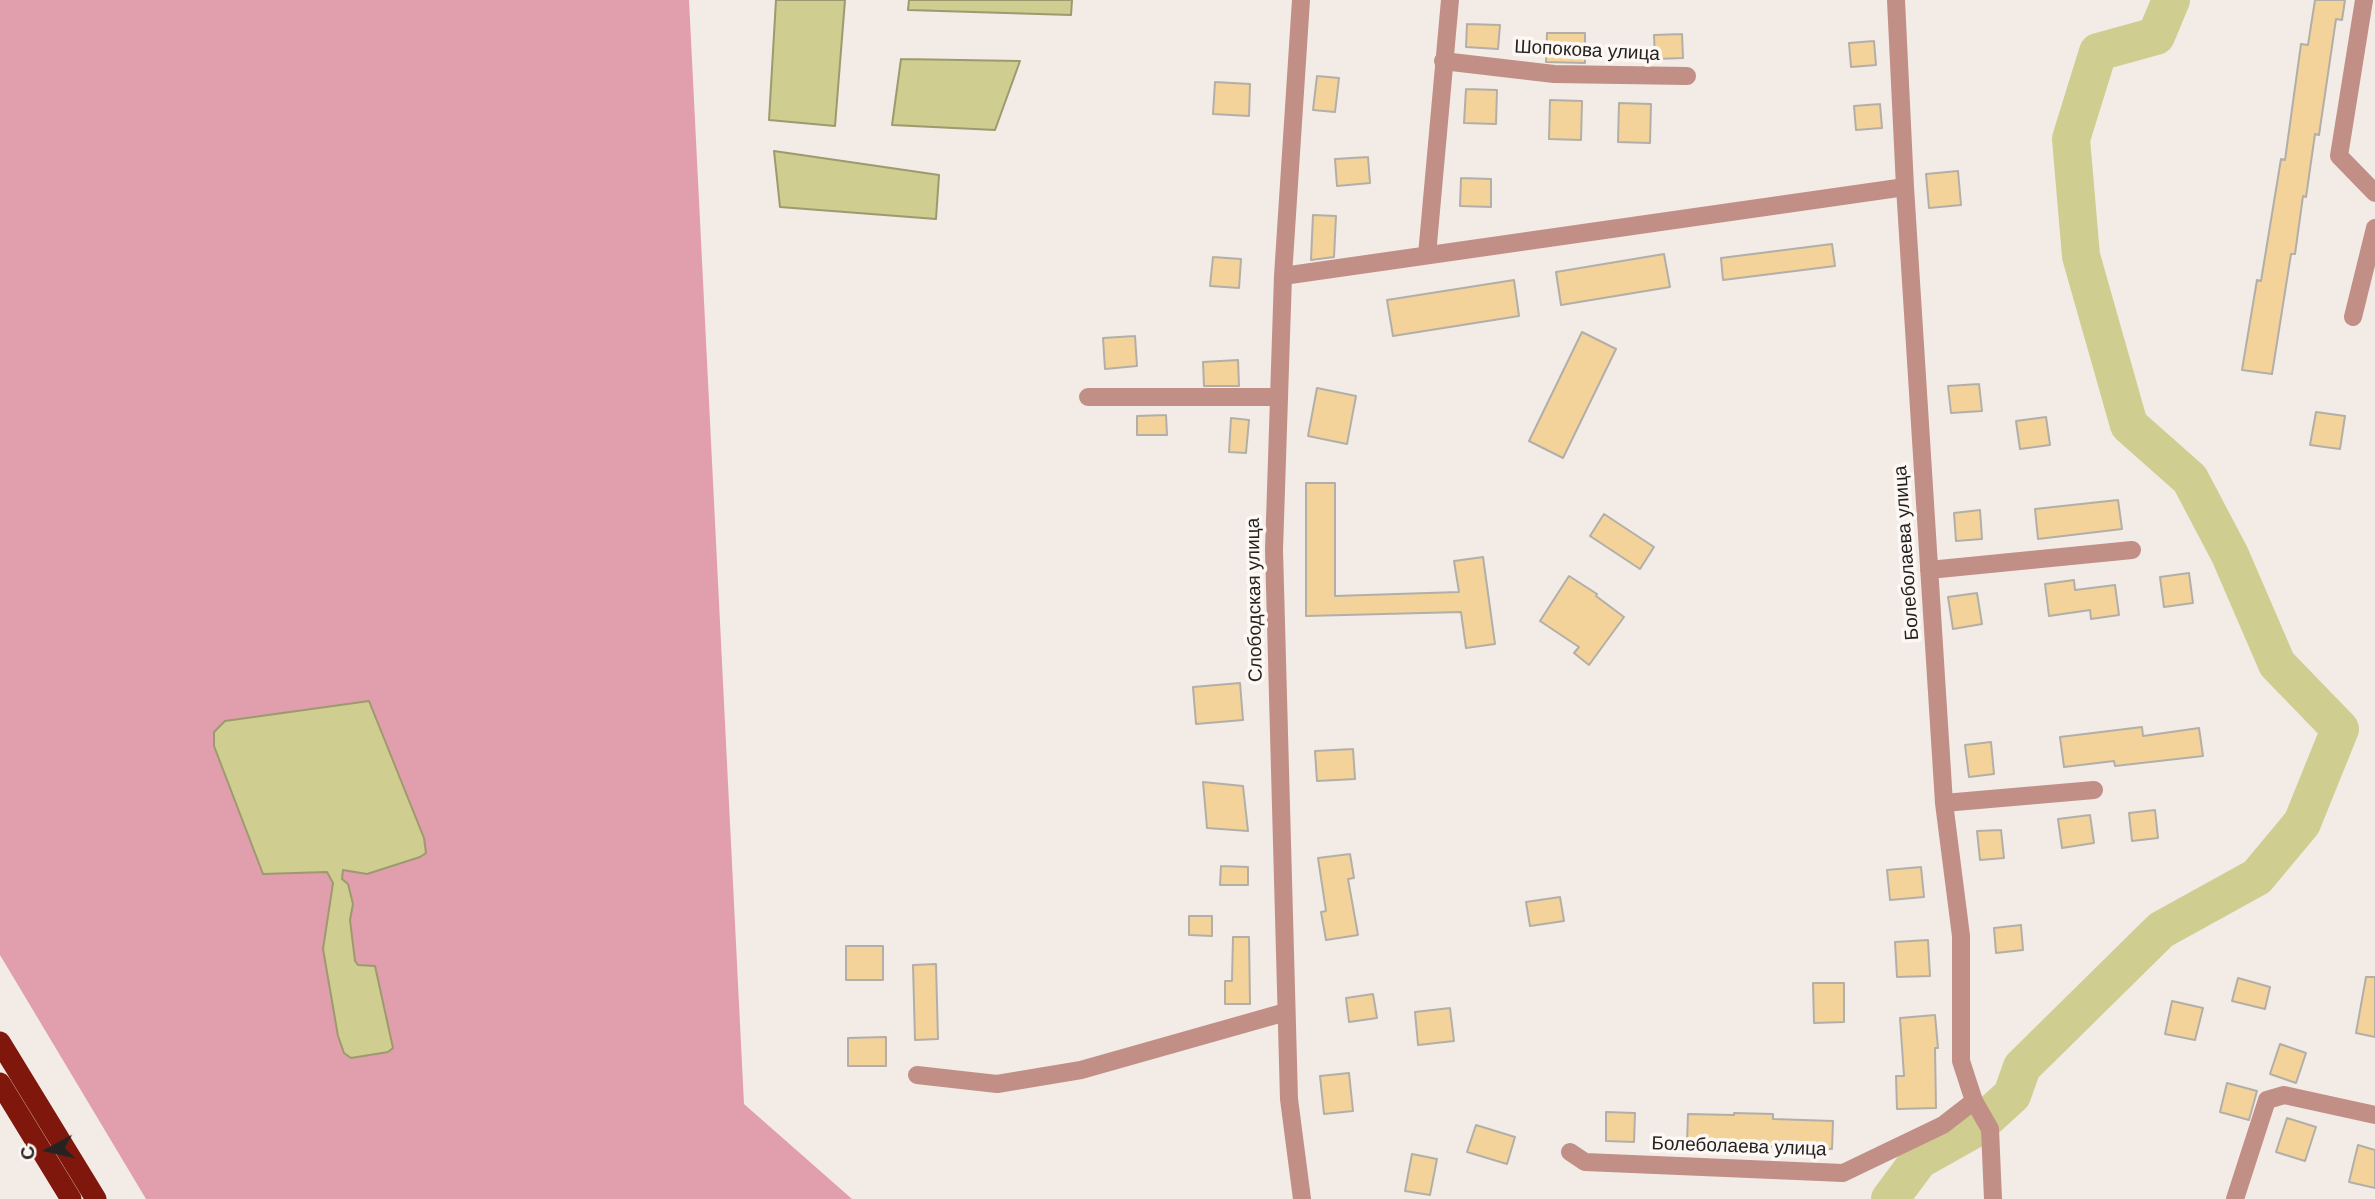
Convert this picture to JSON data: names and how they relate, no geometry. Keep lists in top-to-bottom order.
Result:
{
  "streets": {
    "street": ["Шопокова улица", "Болеболаева улица", "Слободская улица"]
  },
  "north": "left"
}
